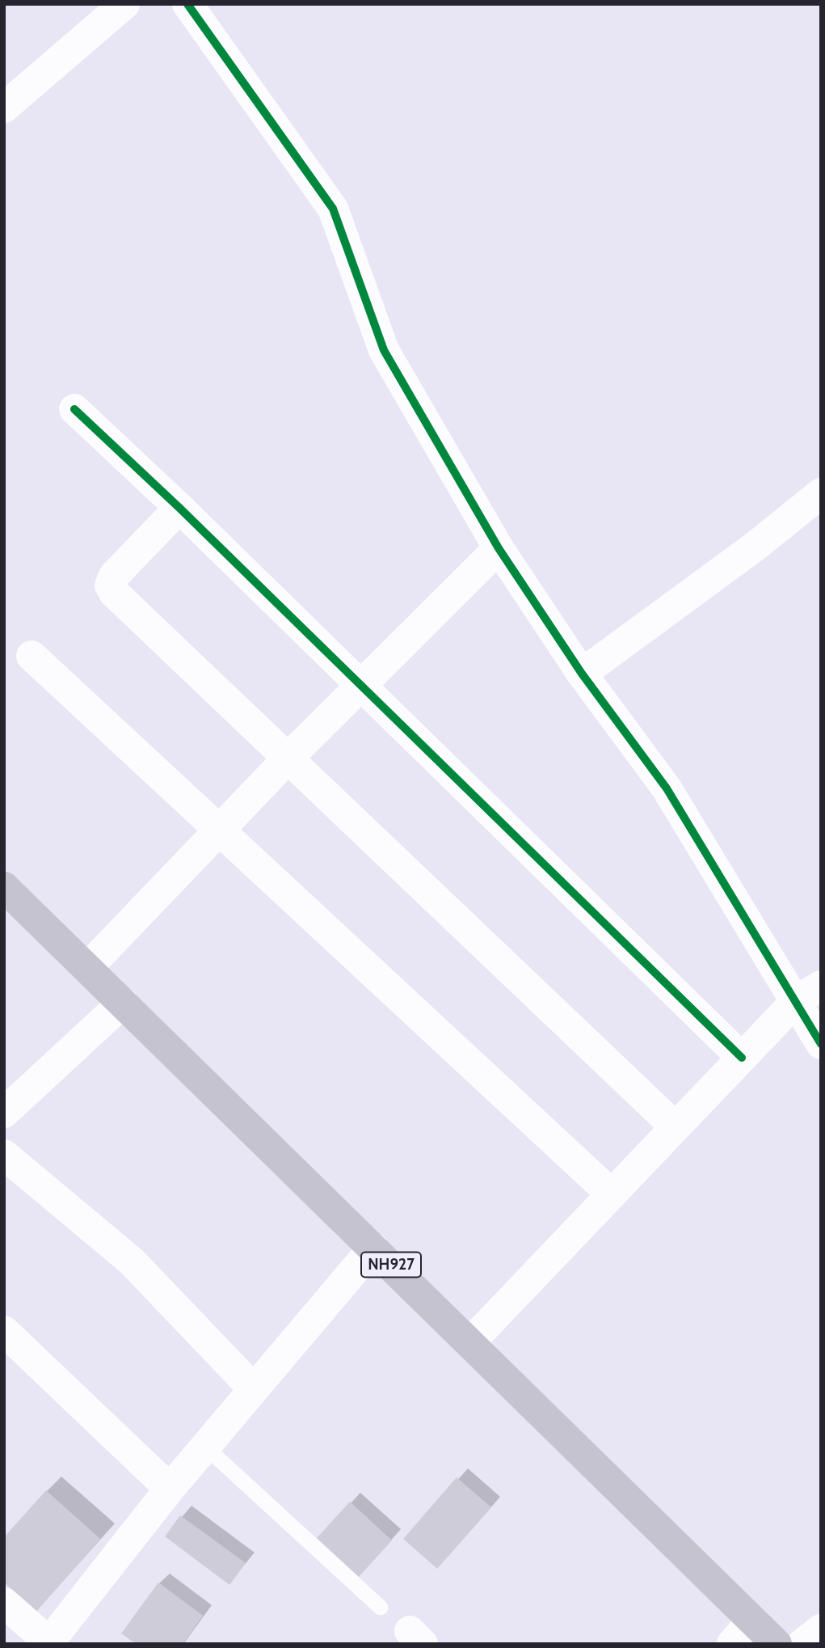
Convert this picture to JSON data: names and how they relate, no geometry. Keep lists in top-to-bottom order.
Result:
{
  "streets": {
    "highway": ["NH927"]
  }
}
